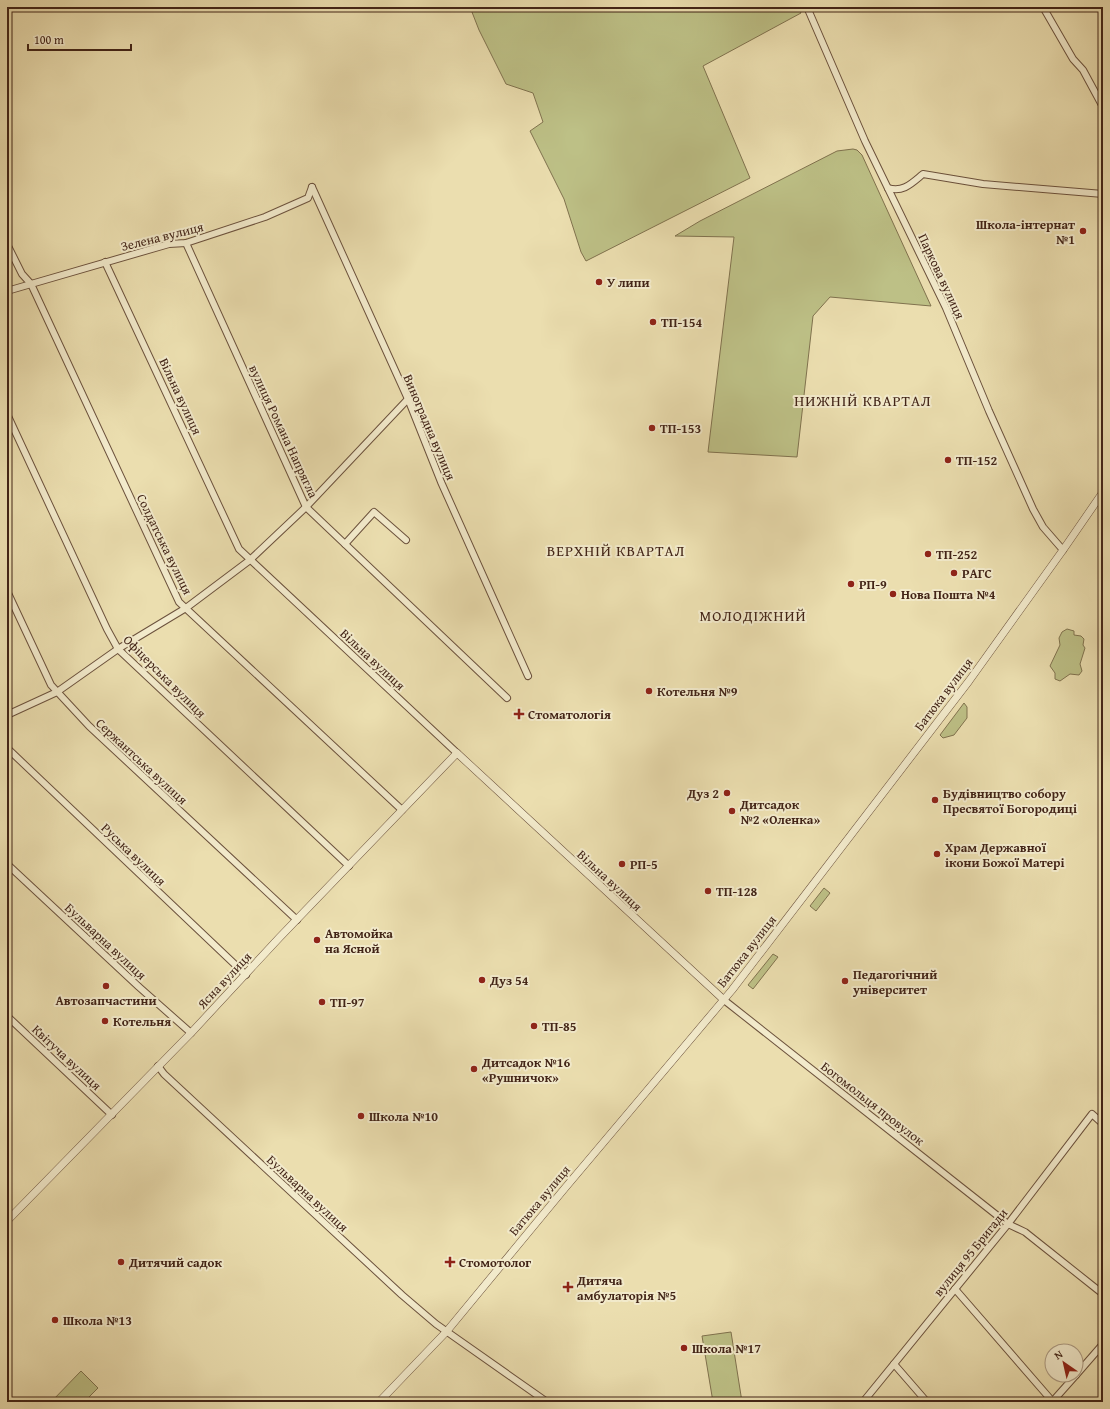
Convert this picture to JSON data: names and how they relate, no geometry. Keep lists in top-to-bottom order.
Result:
{
  "streets": {
    "street": [
      "Зелена вулиця",
      "Паркова вулиця",
      "Вільна вулиця",
      "Виноградна вулиця",
      "вулиця Романа Напрягла",
      "Солдатська вулиця",
      "Офіцерська вулиця",
      "Батюка вулиця",
      "Сержантська вулиця",
      "Руська вулиця",
      "Бульварна вулиця",
      "Ясна вулиця",
      "Квітуча вулиця",
      "Богомольця провулок",
      "вулиця 95 Бригади"
    ]
  },
  "crossings": [
    ["Зелена вулиця", "Вільна вулиця"],
    ["Зелена вулиця", "Виноградна вулиця"],
    ["Зелена вулиця", "вулиця Романа Напрягла"],
    ["Зелена вулиця", "Солдатська вулиця"],
    ["Паркова вулиця", "Батюка вулиця"],
    ["Вільна вулиця", "Батюка вулиця"],
    ["Вільна вулиця", "Ясна вулиця"],
    ["Вільна вулиця", "Богомольця провулок"],
    ["Солдатська вулиця", "Ясна вулиця"],
    ["Офіцерська вулиця", "Ясна вулиця"],
    ["Батюка вулиця", "Бульварна вулиця"],
    ["Батюка вулиця", "Богомольця провулок"],
    ["Сержантська вулиця", "Ясна вулиця"],
    ["Руська вулиця", "Ясна вулиця"],
    ["Бульварна вулиця", "Ясна вулиця"],
    ["Ясна вулиця", "Квітуча вулиця"],
    ["Богомольця провулок", "вулиця 95 Бригади"]
  ],
  "districts": ["НИЖНІЙ КВАРТАЛ", "ВЕРХНІЙ КВАРТАЛ", "МОЛОДІЖНИЙ"],
  "places": {
    "other": [
      "Школа-інтернат №1",
      "У липи",
      "ТП-154",
      "ТП-153",
      "ТП-152",
      "ТП-252",
      "РАГС",
      "РП-9",
      "Нова Пошта №4",
      "Котельня №9",
      "Дуз 2",
      "Будівництво собору Пресвятої Богородиці",
      "Дитсадок №2 «Оленка»",
      "Храм Державної ікони Божої Матері",
      "РП-5",
      "ТП-128",
      "Автомойка на Ясной",
      "Дуз 54",
      "Педагогічний університет",
      "Автозапчастини",
      "ТП-97",
      "Котельня",
      "ТП-85",
      "Дитсадок №16 «Рушничок»",
      "Школа №10",
      "Дитячий садок",
      "Школа №13",
      "Школа №17"
    ],
    "health": ["Стоматологія", "Стомотолог", "Дитяча амбулаторія №5"]
  },
  "scale_bar": "100 m",
  "north": "top left"
}
